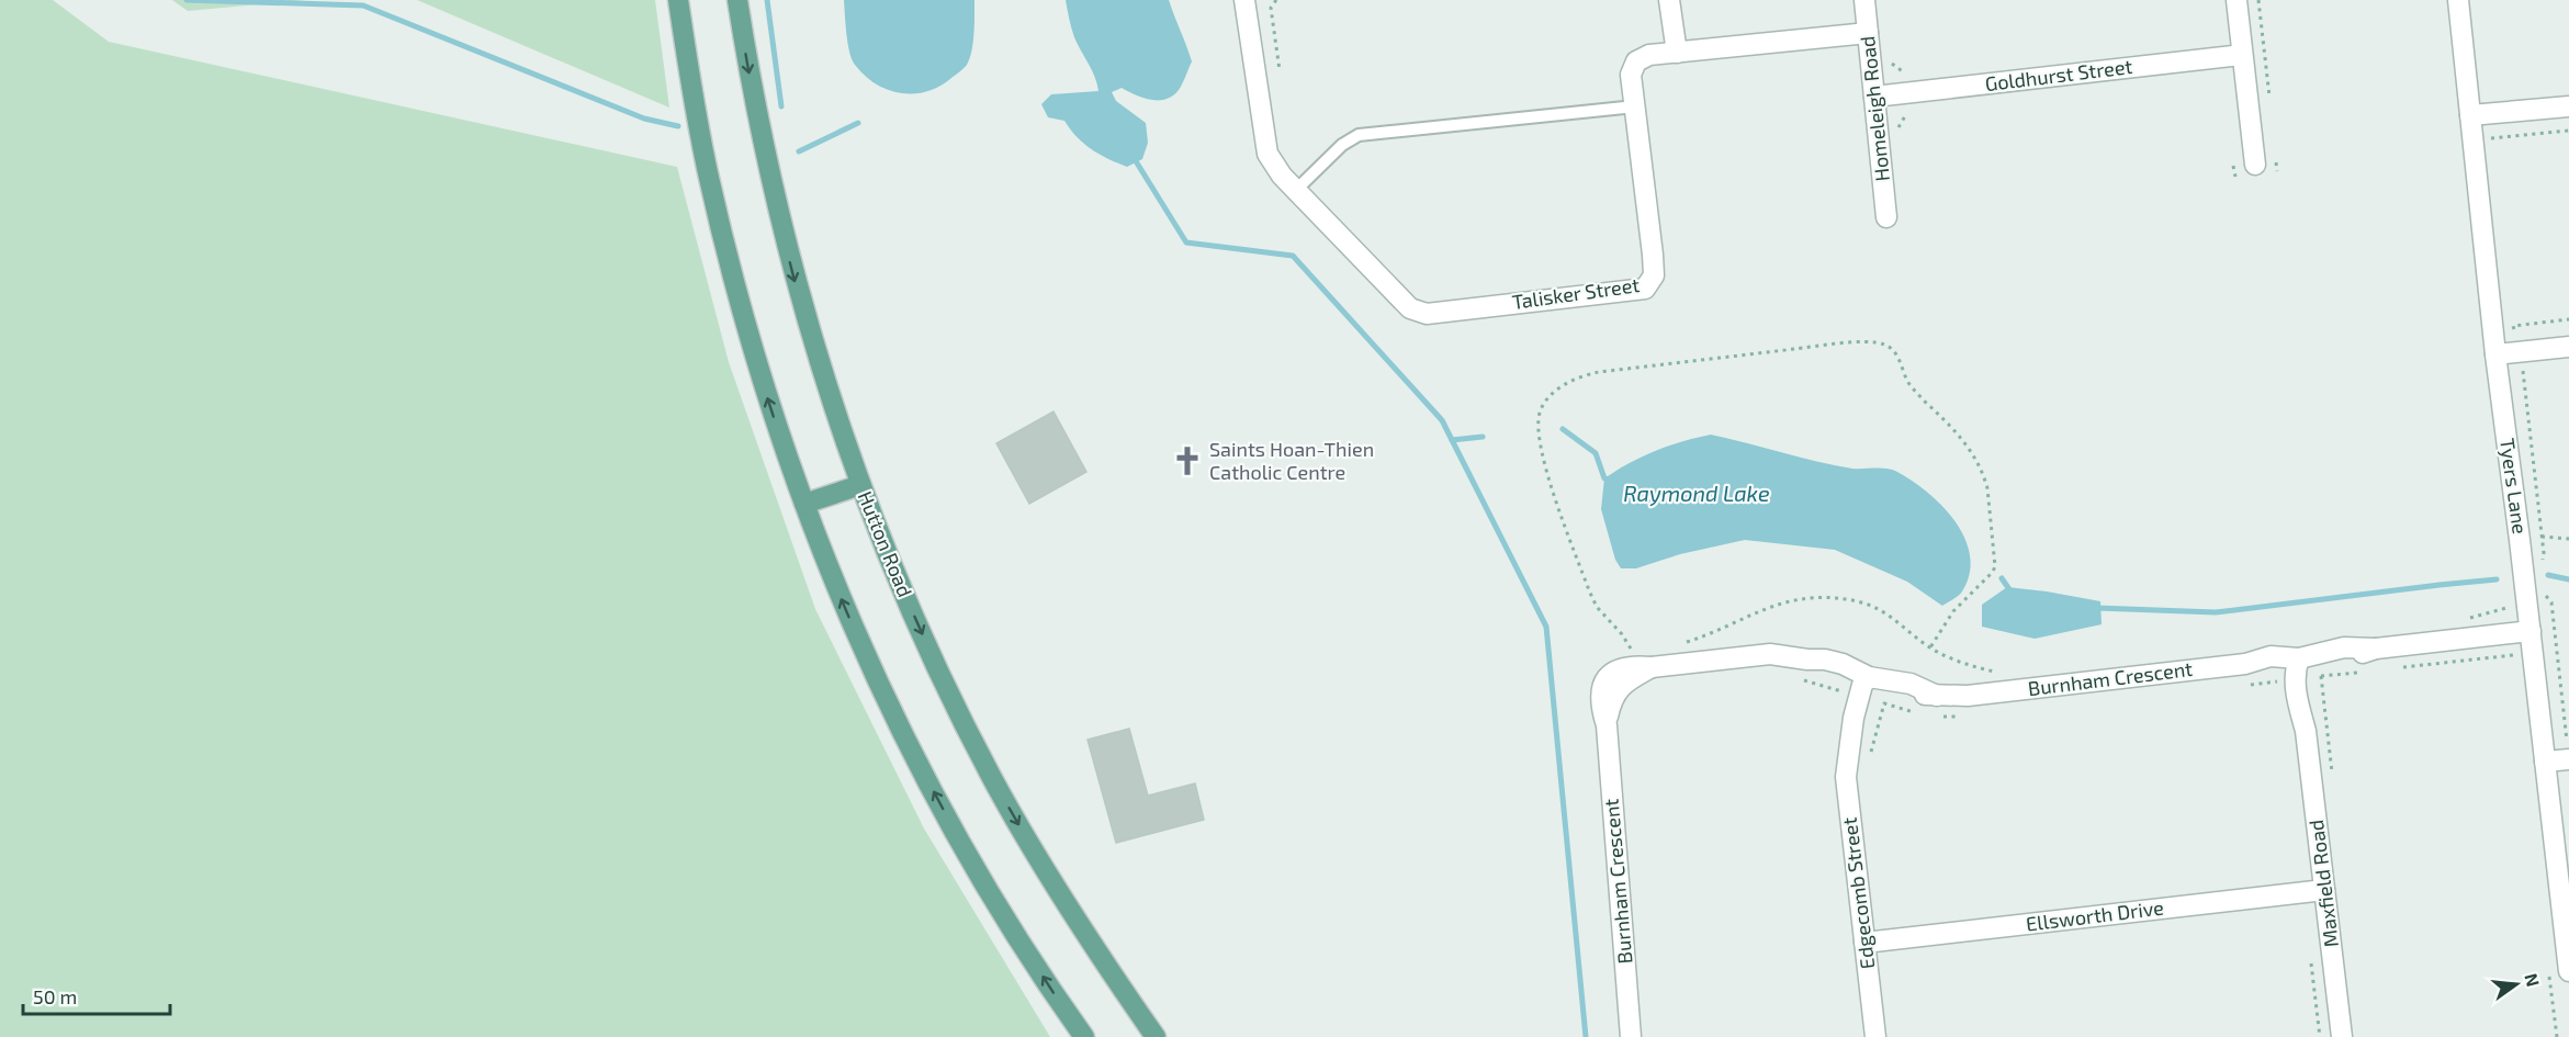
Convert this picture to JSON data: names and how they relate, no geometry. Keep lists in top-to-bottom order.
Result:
{
  "streets": {
    "main road": ["Hutton Road"],
    "street": [
      "Goldhurst Street",
      "Homeleigh Road",
      "Talisker Street",
      "Tyers Lane",
      "Burnham Crescent",
      "Maxfield Road",
      "Edgecomb Street",
      "Ellsworth Drive"
    ]
  },
  "crossings": [
    ["Goldhurst Street", "Homeleigh Road"],
    ["Homeleigh Road", "Talisker Street"],
    ["Tyers Lane", "Burnham Crescent"],
    ["Burnham Crescent", "Maxfield Road"],
    ["Burnham Crescent", "Edgecomb Street"],
    ["Maxfield Road", "Ellsworth Drive"],
    ["Edgecomb Street", "Ellsworth Drive"]
  ],
  "water": ["Raymond Lake"],
  "places": {
    "church": ["Saints Hoan-Thien Catholic Centre"]
  },
  "scale_bar": "50 m",
  "north": "right"
}
